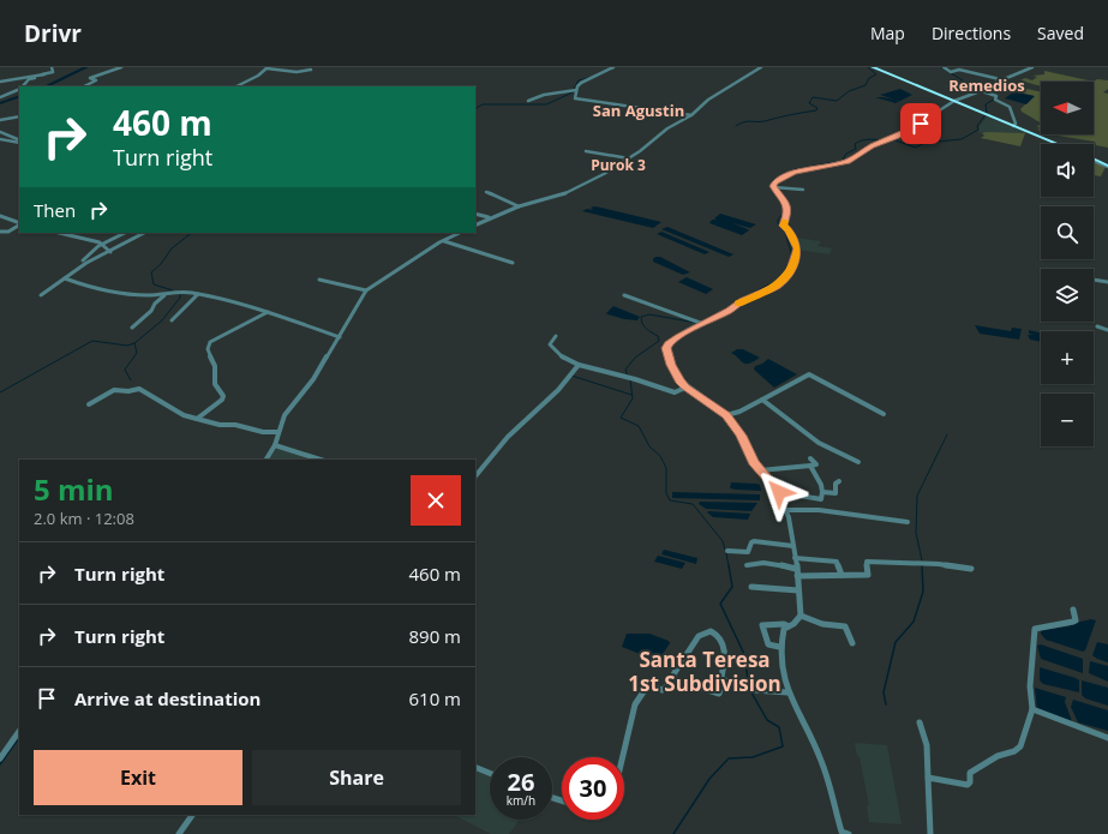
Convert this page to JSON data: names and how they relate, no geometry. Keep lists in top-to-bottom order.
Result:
{
  "districts": [
    "Remedios",
    "San Agustin",
    "Purok 3",
    "Santa Teresa 1st Subdivision"
  ],
  "north": "left",
  "page": {
    "header": "Drivr",
    "nav": ["Map", "Directions", "Saved"],
    "map_buttons": ["+", "−"],
    "turn": ["460 m", "Turn right"],
    "then": "Then",
    "heading": ["5 min", "2.0 km · 12:08"],
    "list": [
      {
        "name": "Turn right",
        "value": "460 m"
      },
      {
        "name": "Turn right",
        "value": "890 m"
      },
      {
        "name": "Arrive at destination",
        "value": "610 m"
      }
    ],
    "buttons": ["Exit", "Share"],
    "speed": "26 km/h",
    "limit": "30"
  }
}
